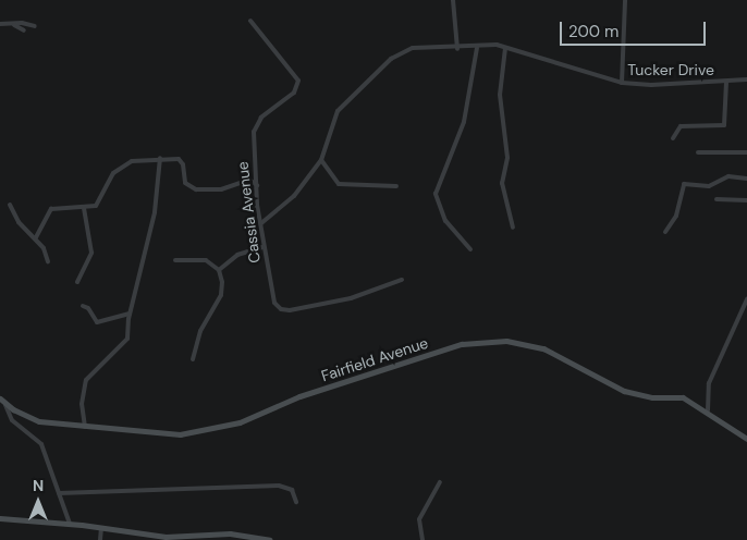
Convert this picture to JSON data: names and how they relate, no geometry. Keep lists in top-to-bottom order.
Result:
{
  "streets": {
    "street": ["Tucker Drive", "Cassia Avenue", "Fairfield Avenue"]
  },
  "crossings": [
    ["Tucker Drive", "Cassia Avenue"]
  ],
  "scale_bar": "200 m",
  "north": "top"
}
